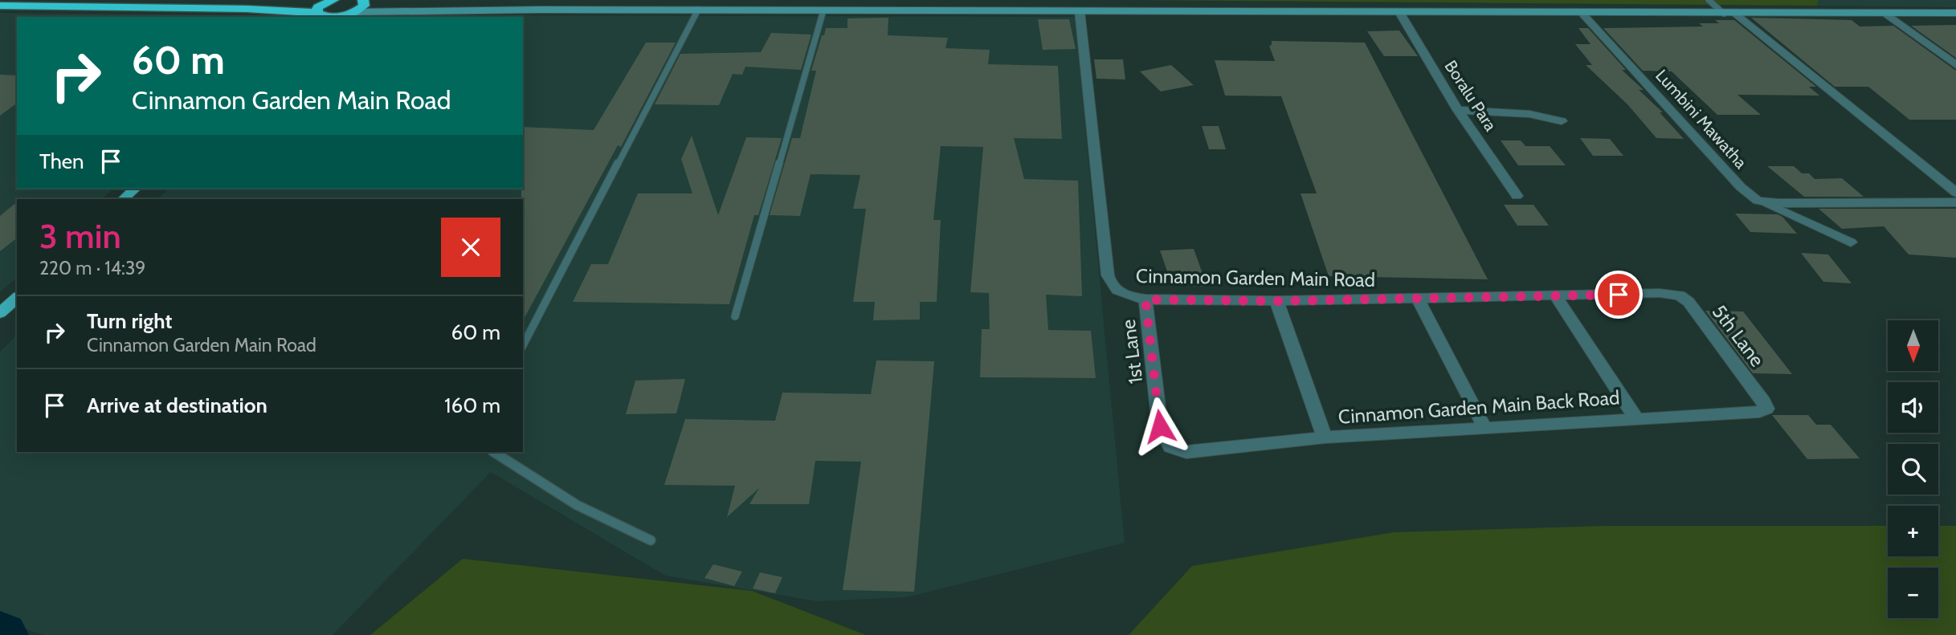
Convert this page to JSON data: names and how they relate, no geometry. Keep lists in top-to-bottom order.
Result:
{
  "streets": {
    "street": [
      "Boralu Para",
      "Lumbini Mawatha",
      "Cinnamon Garden Main Road",
      "5th Lane",
      "1st Lane",
      "Cinnamon Garden Main Back Road"
    ]
  },
  "crossings": [
    ["Cinnamon Garden Main Road", "5th Lane"],
    ["Cinnamon Garden Main Road", "1st Lane"],
    ["5th Lane", "Cinnamon Garden Main Back Road"],
    ["1st Lane", "Cinnamon Garden Main Back Road"]
  ],
  "north": "bottom",
  "page": {
    "turn": ["60 m", "Cinnamon Garden Main Road"],
    "then": "Then",
    "heading": ["3 min", "220 m · 14:39"],
    "list": [
      {
        "name": "Turn right",
        "note": "Cinnamon Garden Main Road",
        "value": "60 m"
      },
      {
        "name": "Arrive at destination",
        "value": "160 m"
      }
    ],
    "map_buttons": ["+", "−"]
  }
}
